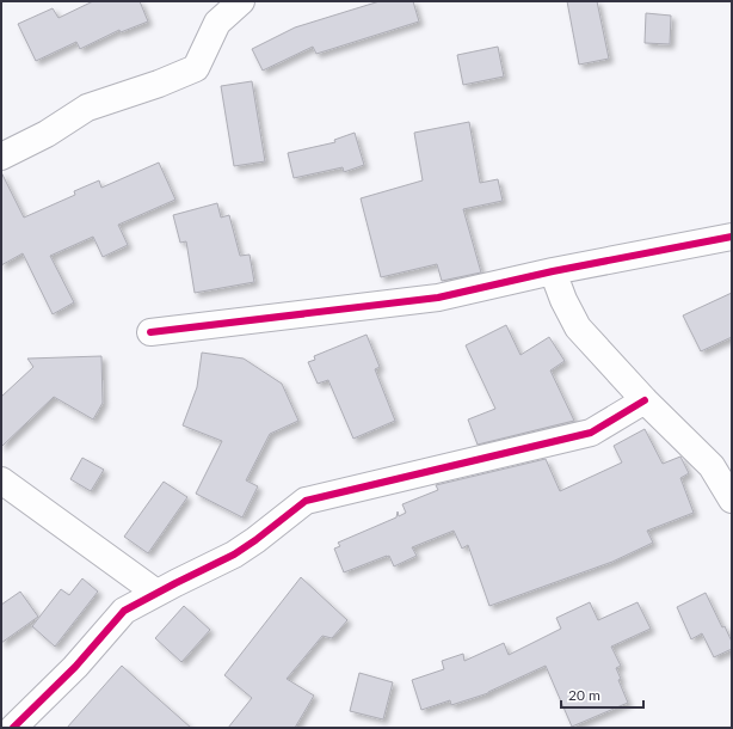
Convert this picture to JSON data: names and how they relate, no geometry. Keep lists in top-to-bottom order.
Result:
{
  "scale_bar": "20 m"
}
